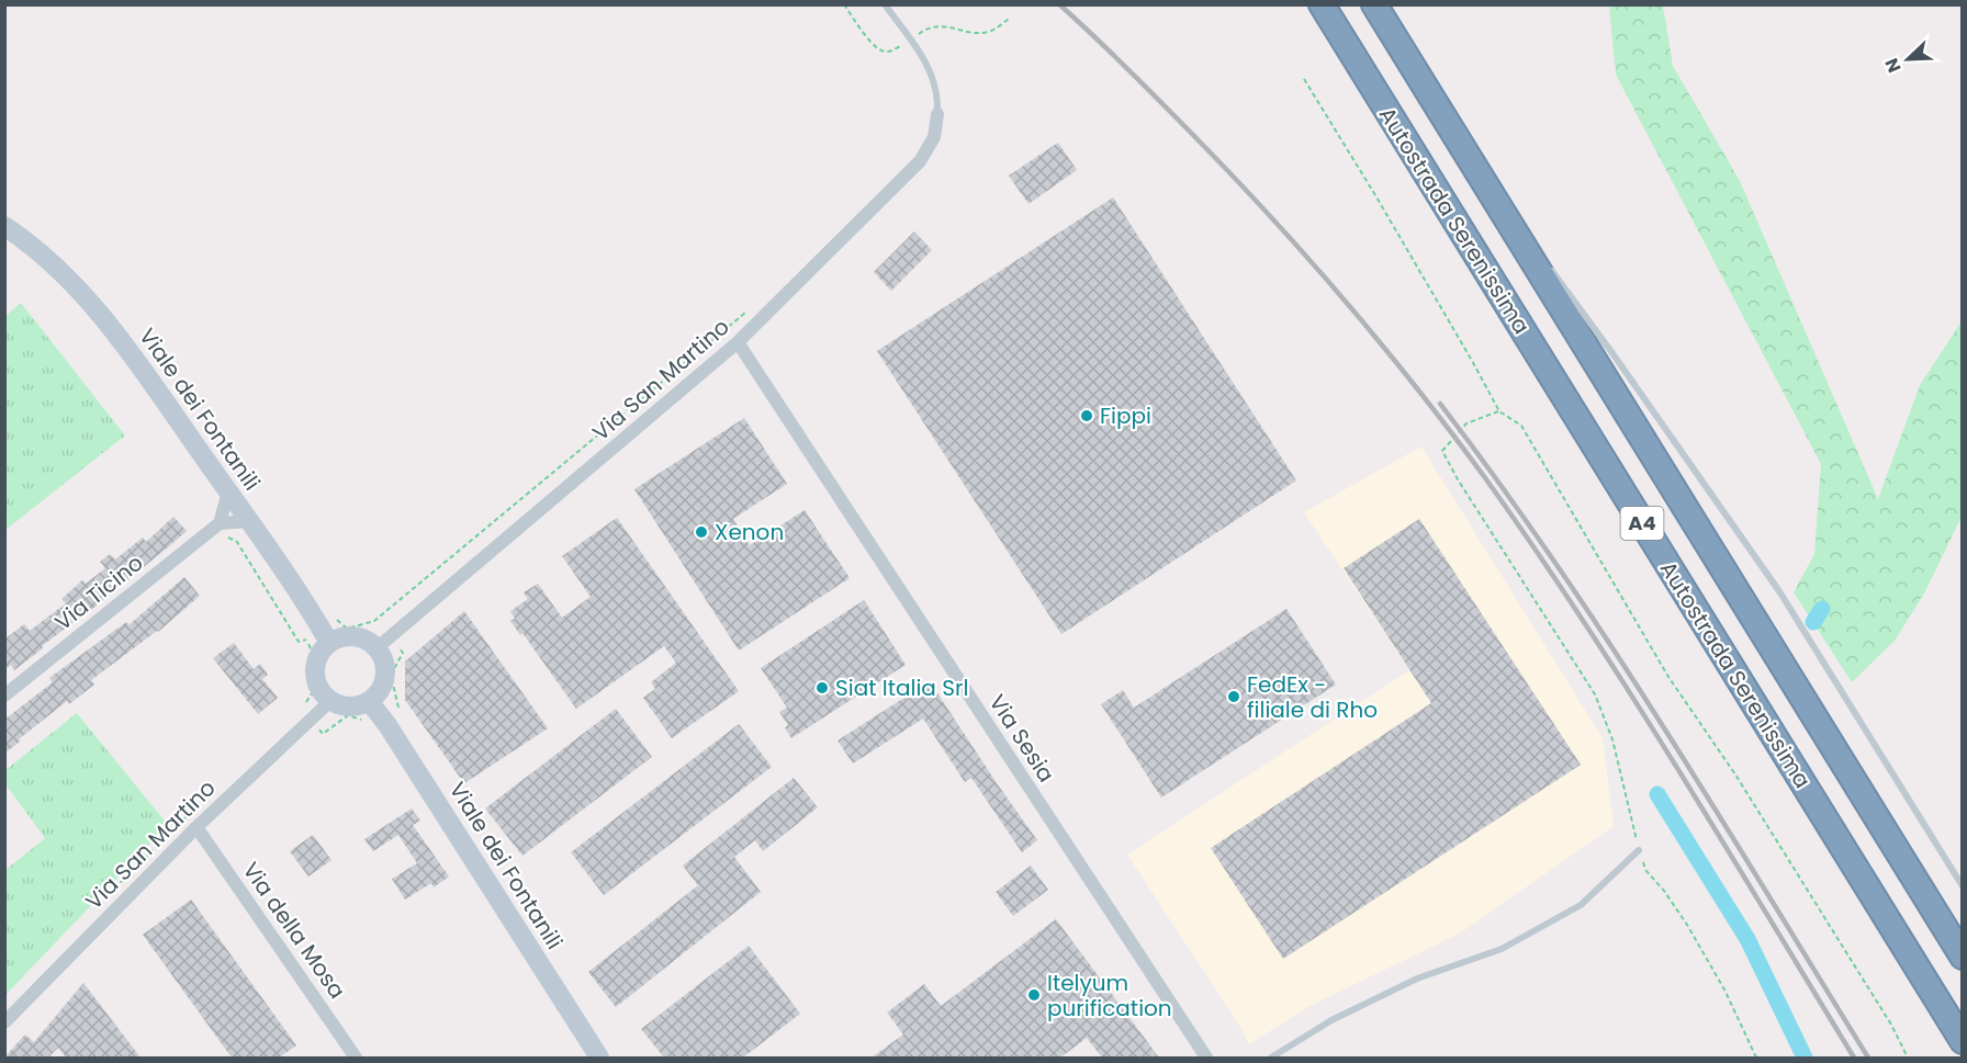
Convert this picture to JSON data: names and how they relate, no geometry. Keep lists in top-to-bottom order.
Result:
{
  "streets": {
    "highway": ["Autostrada Serenissima", "A4"],
    "main road": ["Viale dei Fontanili"],
    "street": [
      "Via San Martino",
      "Via Ticino",
      "Via Sesia",
      "Via della Mosa"
    ]
  },
  "crossings": [
    ["Via San Martino", "Viale dei Fontanili"],
    ["Via San Martino", "Via Sesia"],
    ["Via San Martino", "Via della Mosa"]
  ],
  "places": [
    "Fippi",
    "Xenon",
    "Siat Italia Srl",
    "FedEx - filiale di Rho",
    "Itelyum purification"
  ],
  "north": "bottom left"
}
